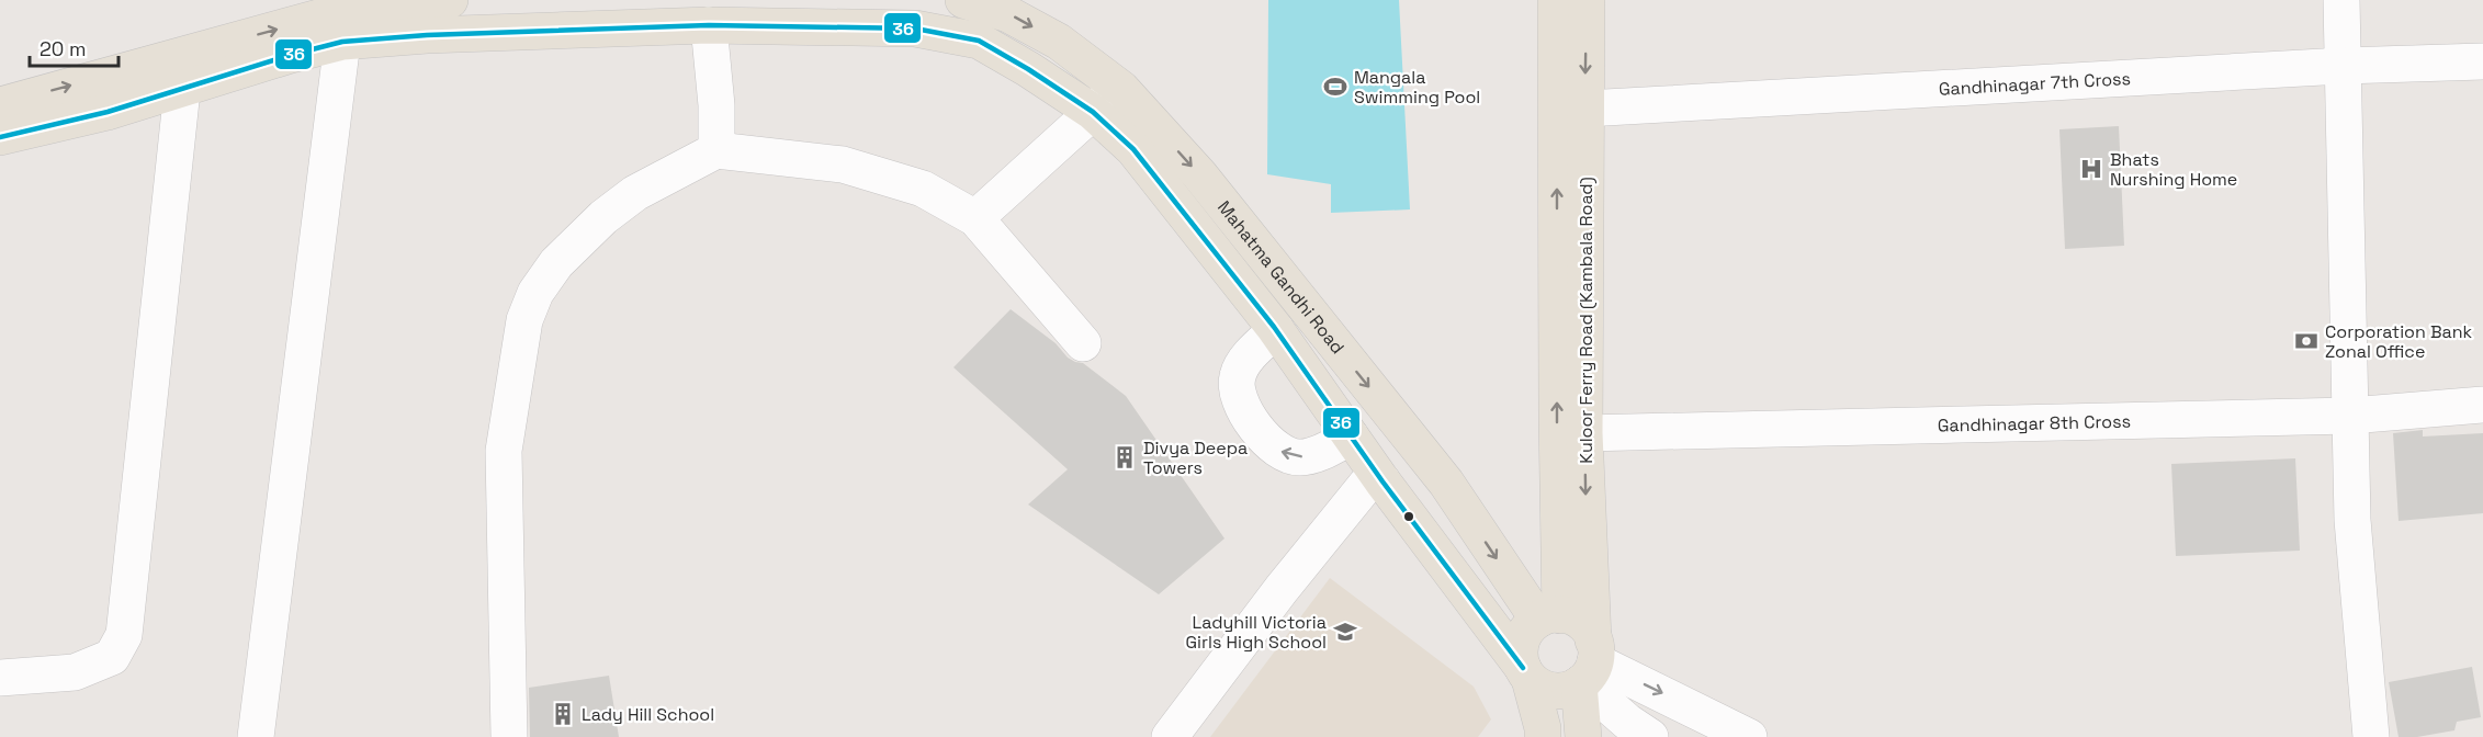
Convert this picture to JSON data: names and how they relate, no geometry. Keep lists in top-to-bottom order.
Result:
{
  "streets": {
    "main road": ["Mahatma Gandhi Road", "Kuloor Ferry Road (Kambala Road)"],
    "street": ["Gandhinagar 7th Cross", "Gandhinagar 8th Cross"]
  },
  "crossings": [
    ["Gandhinagar 7th Cross", "Kuloor Ferry Road (Kambala Road)"],
    ["Mahatma Gandhi Road", "Kuloor Ferry Road (Kambala Road)"],
    ["Kuloor Ferry Road (Kambala Road)", "Gandhinagar 8th Cross"]
  ],
  "places": {
    "sports": ["Mangala Swimming Pool"],
    "hospital": ["Bhats Nurshing Home"],
    "bank": ["Corporation Bank Zonal Office"],
    "building": ["Divya Deepa Towers", "Lady Hill School"],
    "school or university": ["Ladyhill Victoria Girls High School"]
  },
  "lines": ["transit line 36"],
  "scale_bar": "20 m"
}
